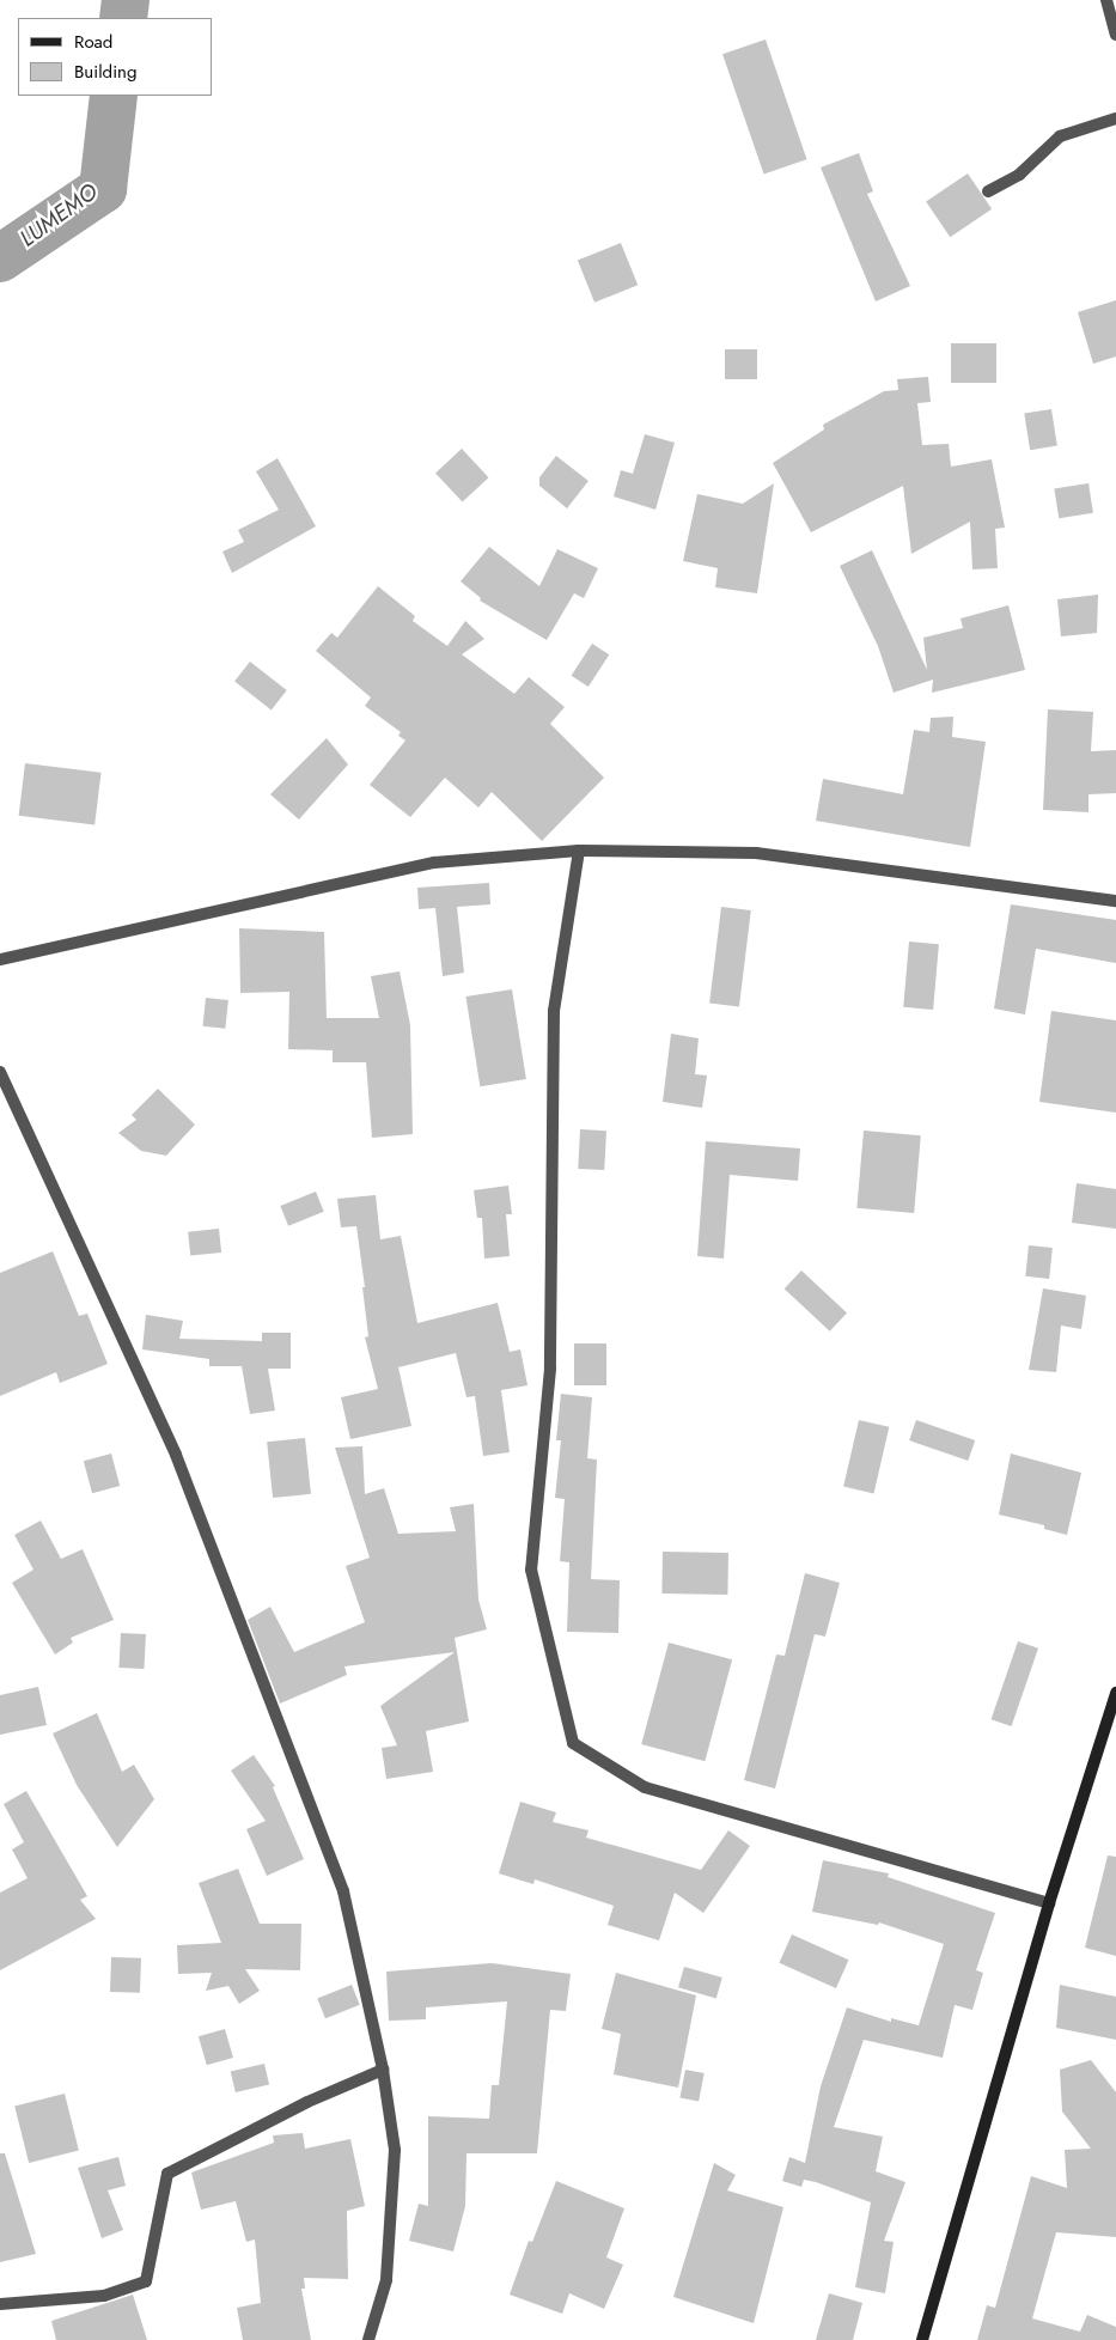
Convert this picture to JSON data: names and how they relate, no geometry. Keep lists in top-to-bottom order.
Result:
{
  "water": ["LUMEMO"],
  "legend": ["Road", "Building"]
}
